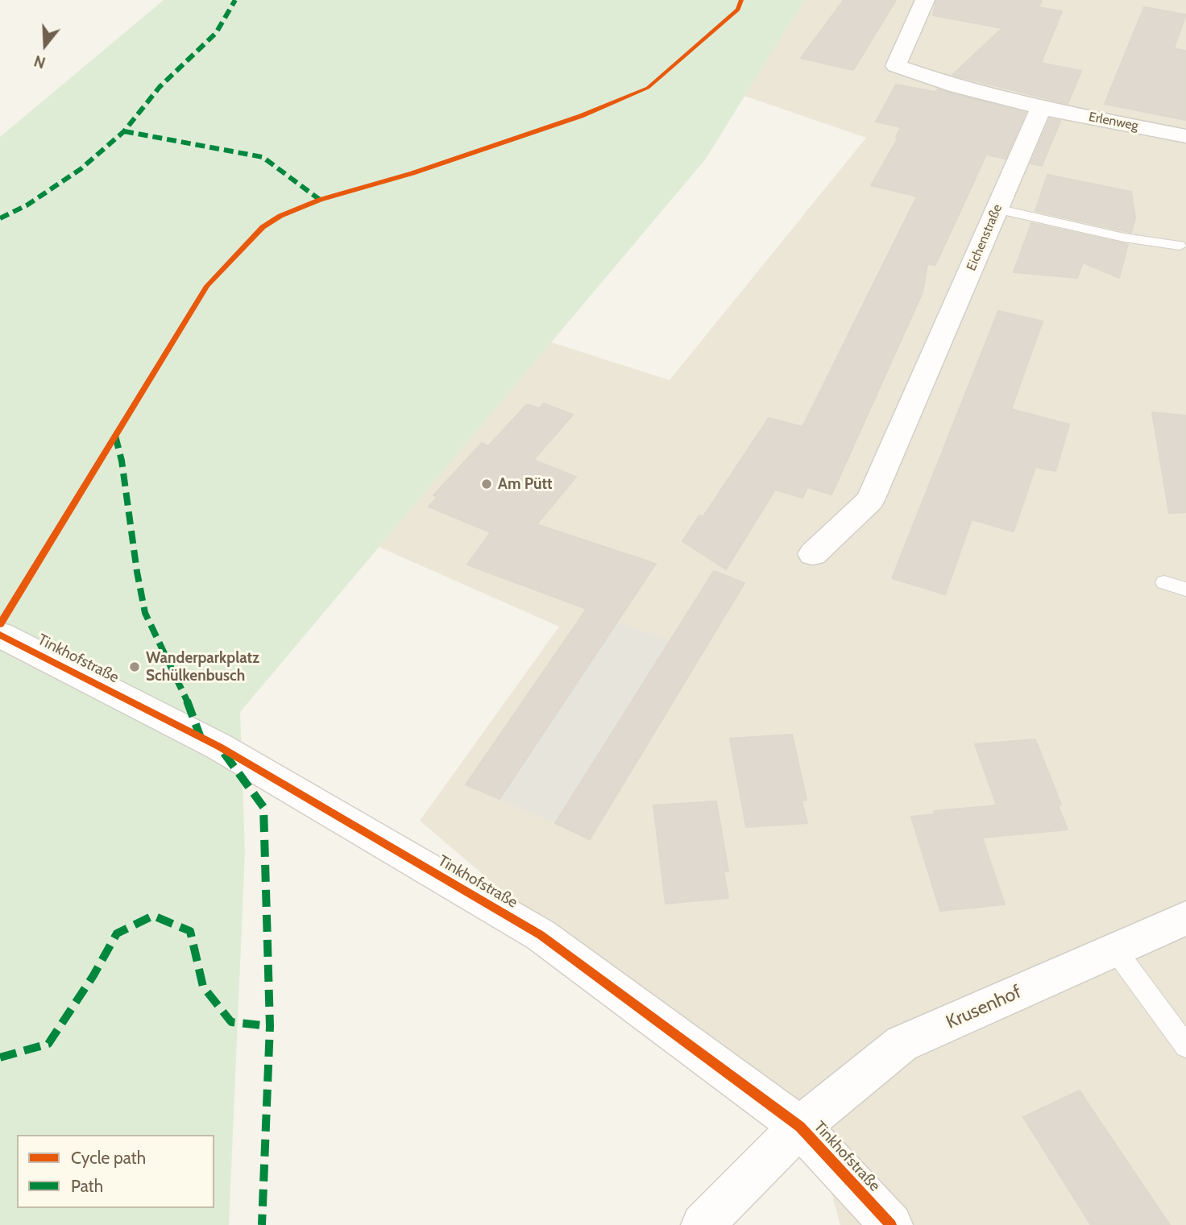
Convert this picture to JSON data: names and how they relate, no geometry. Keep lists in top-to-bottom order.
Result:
{
  "streets": {
    "street": [
      "Erlenweg",
      "Eichenstraße",
      "Tinkhofstraße",
      "Krusenhof"
    ]
  },
  "crossings": [
    ["Erlenweg", "Eichenstraße"],
    ["Tinkhofstraße", "Krusenhof"]
  ],
  "places": ["Am Pütt", "Wanderparkplatz Schülkenbusch"],
  "legend": ["Cycle path", "Path"],
  "north": "bottom"
}
